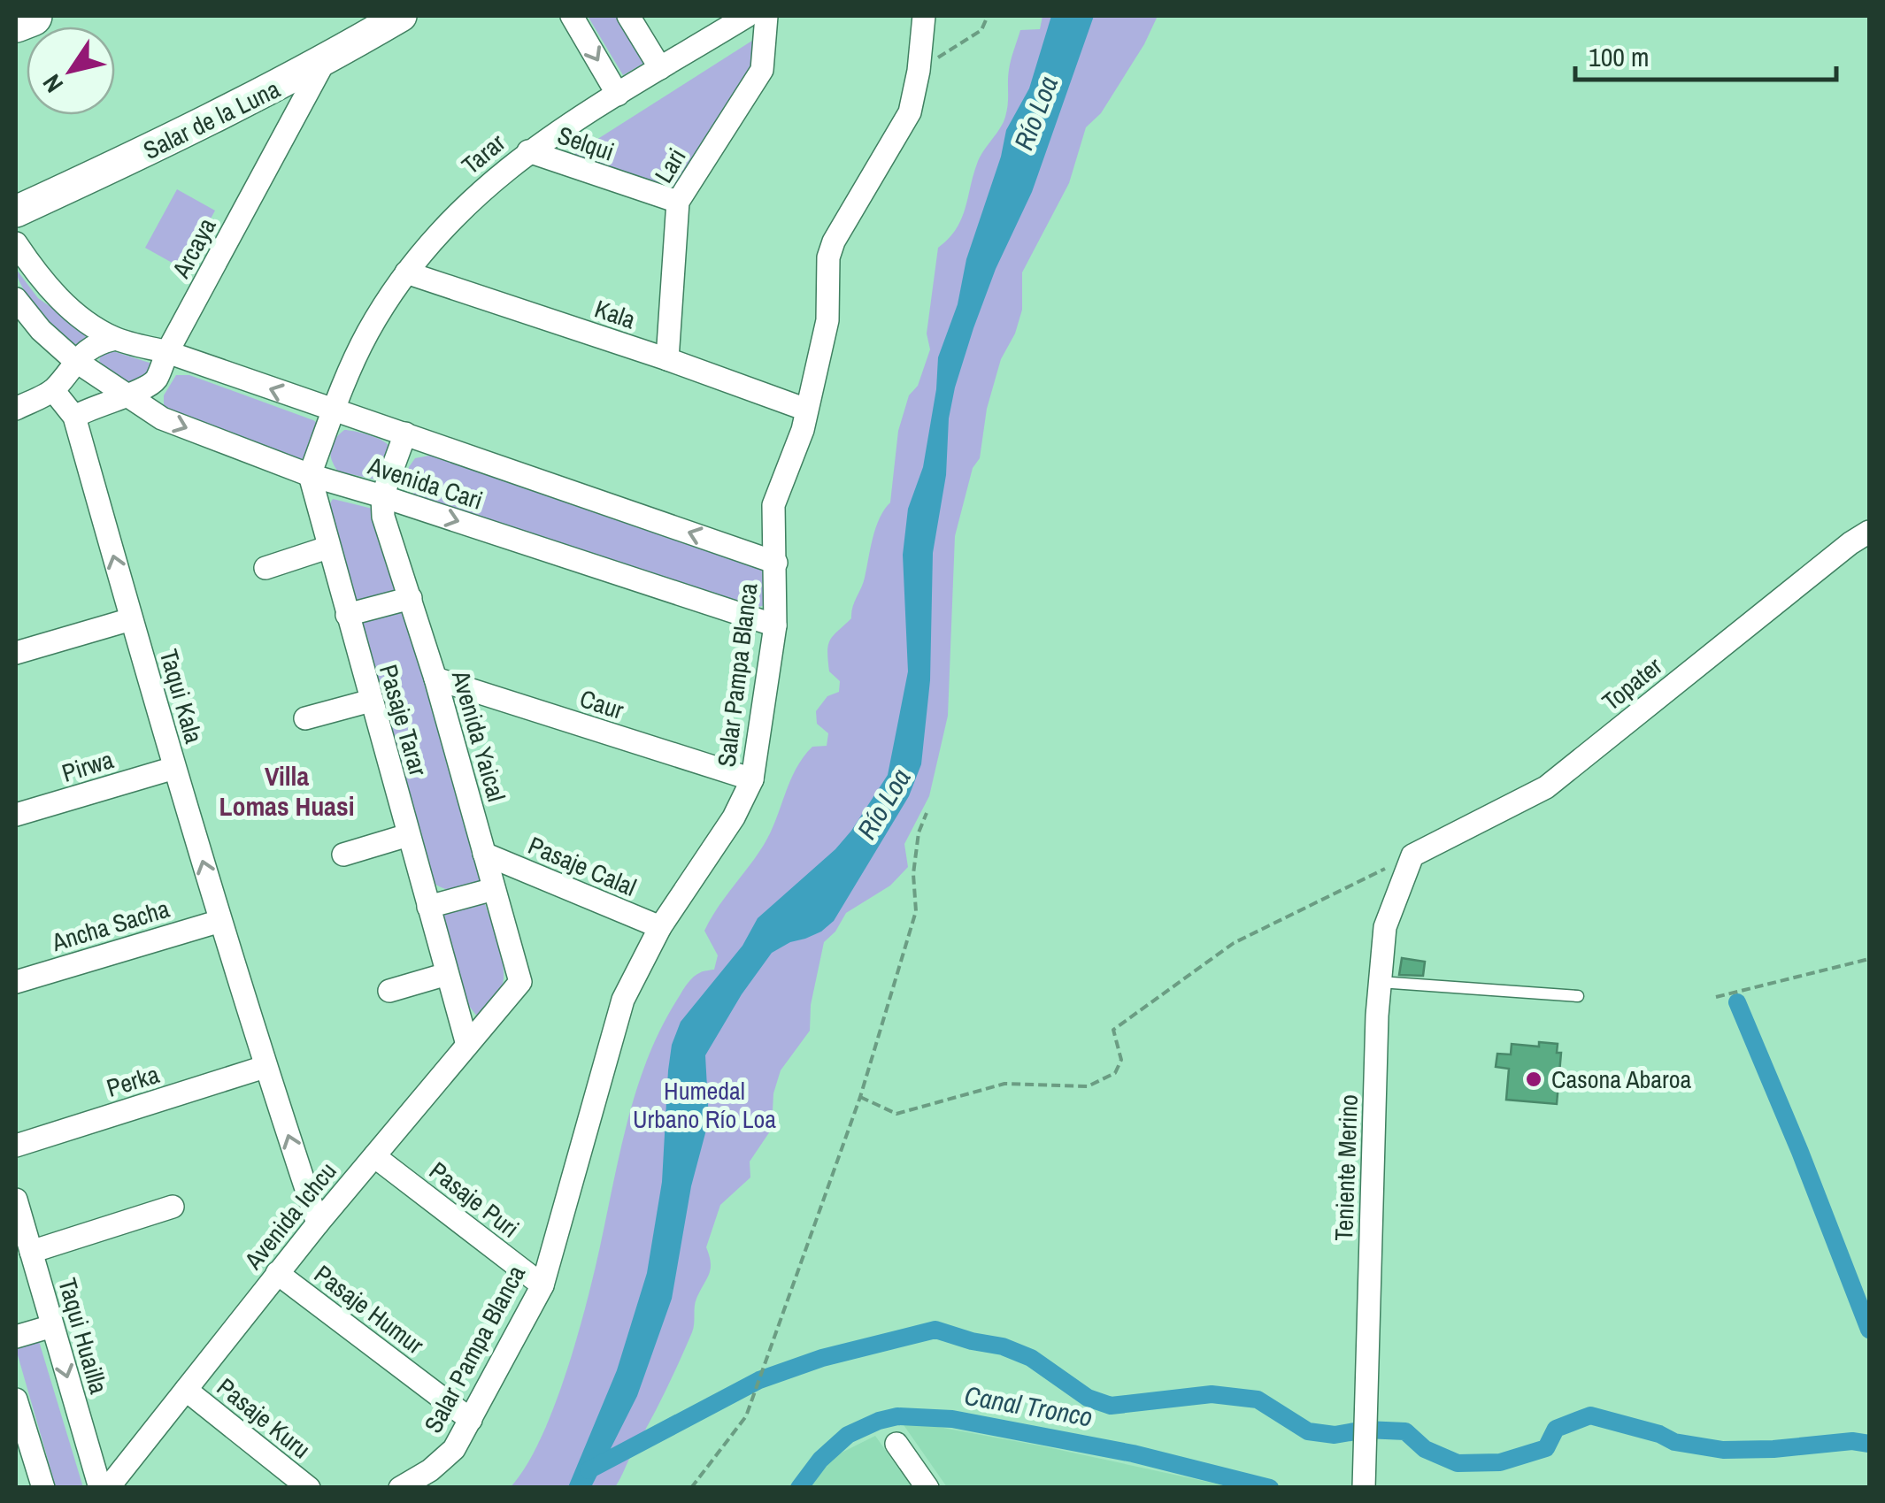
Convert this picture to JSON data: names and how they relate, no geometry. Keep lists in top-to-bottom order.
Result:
{
  "streets": {
    "street": [
      "Salar de la Luna",
      "Selqui",
      "Tarar",
      "Lari",
      "Arcaya",
      "Kala",
      "Avenida Cari",
      "Salar Pampa Blanca",
      "Topater",
      "Taqui Kala",
      "Caur",
      "Pasaje Tarar",
      "Avenida Yaical",
      "Pirwa",
      "Pasaje Calal",
      "Ancha Sacha",
      "Perka",
      "Teniente Merino",
      "Pasaje Puri",
      "Avenida Ichcu",
      "Pasaje Humur",
      "Taqui Huailla",
      "Pasaje Kuru"
    ]
  },
  "crossings": [
    ["Salar de la Luna", "Arcaya"],
    ["Selqui", "Tarar"],
    ["Selqui", "Lari"],
    ["Tarar", "Kala"],
    ["Tarar", "Avenida Cari"],
    ["Lari", "Kala"],
    ["Arcaya", "Avenida Cari"],
    ["Arcaya", "Taqui Kala"],
    ["Kala", "Salar Pampa Blanca"],
    ["Avenida Cari", "Salar Pampa Blanca"],
    ["Avenida Cari", "Pasaje Tarar"],
    ["Avenida Cari", "Avenida Yaical"],
    ["Salar Pampa Blanca", "Caur"],
    ["Salar Pampa Blanca", "Pasaje Calal"],
    ["Salar Pampa Blanca", "Pasaje Puri"],
    ["Salar Pampa Blanca", "Pasaje Humur"],
    ["Topater", "Teniente Merino"],
    ["Taqui Kala", "Pirwa"],
    ["Taqui Kala", "Ancha Sacha"],
    ["Taqui Kala", "Perka"],
    ["Taqui Kala", "Avenida Ichcu"],
    ["Caur", "Avenida Yaical"],
    ["Pasaje Tarar", "Avenida Ichcu"],
    ["Avenida Yaical", "Pasaje Calal"],
    ["Avenida Yaical", "Avenida Ichcu"],
    ["Pasaje Puri", "Avenida Ichcu"],
    ["Avenida Ichcu", "Pasaje Humur"],
    ["Avenida Ichcu", "Pasaje Kuru"]
  ],
  "one_way": ["Taqui Kala"],
  "districts": ["Villa Lomas Huasi"],
  "water": ["Río Loa", "Canal Tronco"],
  "parks": ["Humedal Urbano Río Loa"],
  "places": ["Casona Abaroa"],
  "scale_bar": "100 m",
  "north": "bottom left"
}
